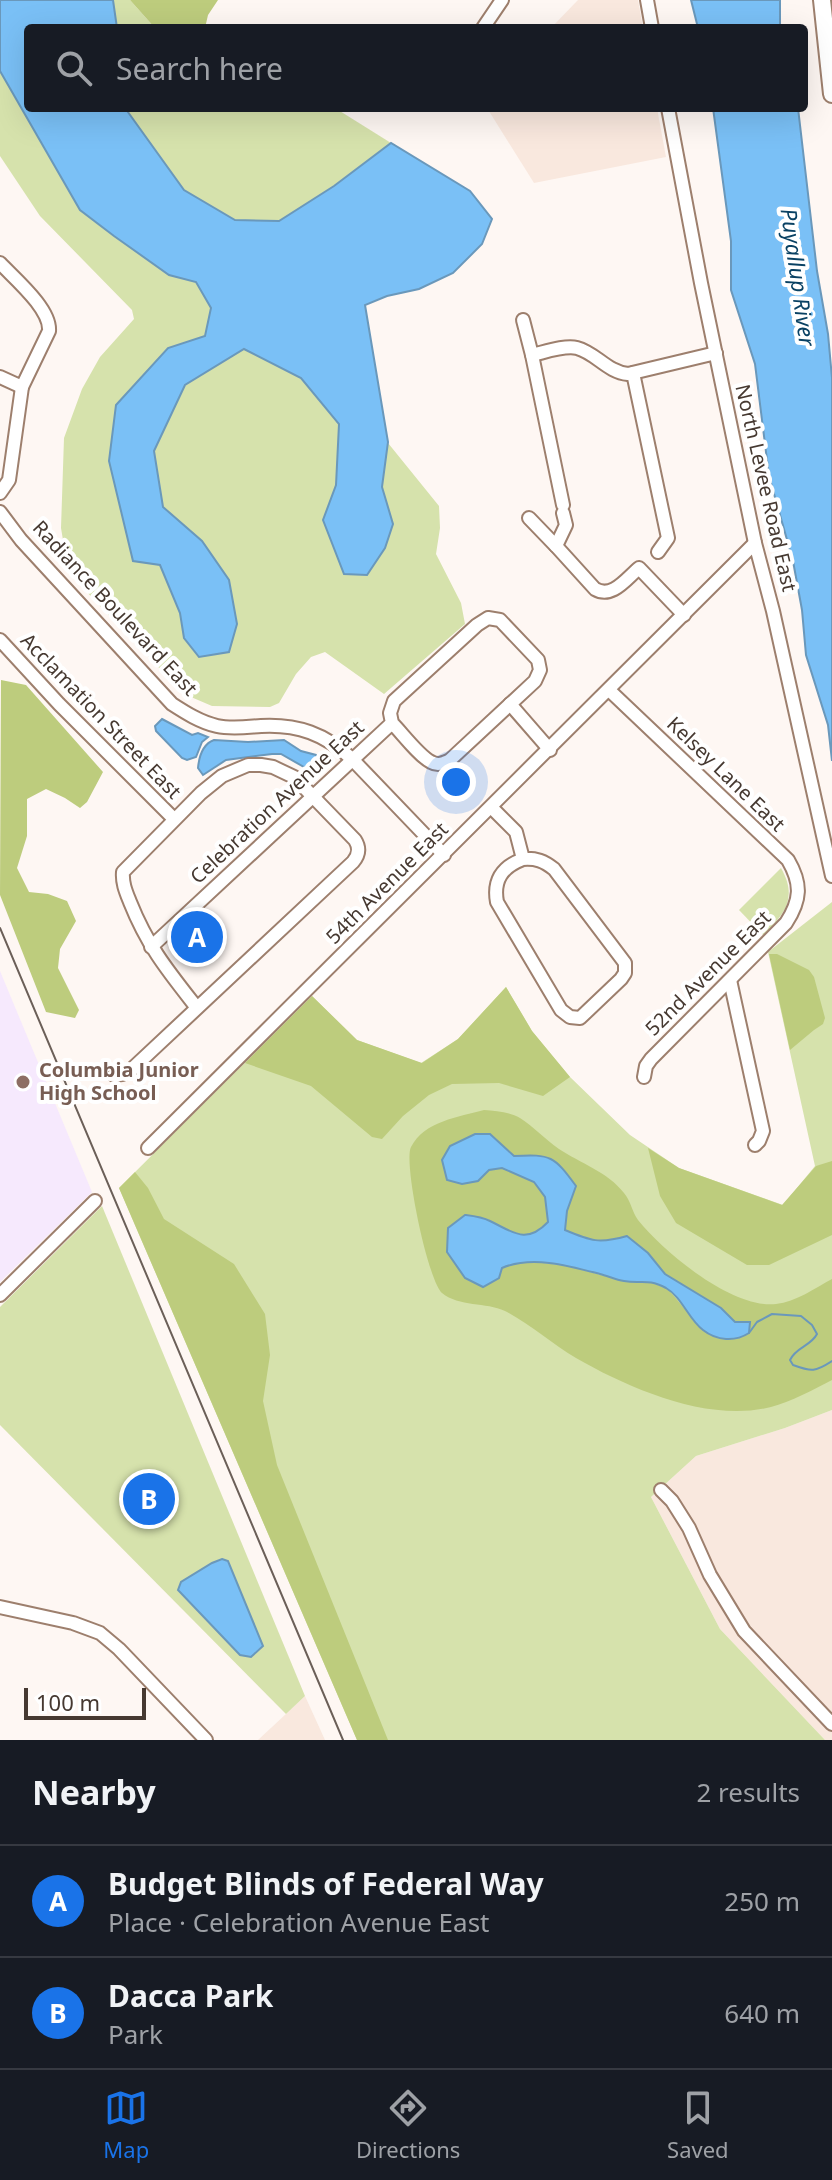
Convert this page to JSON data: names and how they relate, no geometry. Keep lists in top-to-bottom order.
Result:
{
  "streets": {
    "street": [
      "North Levee Road East",
      "Radiance Boulevard East",
      "Acclamation Street East",
      "Kelsey Lane East",
      "Celebration Avenue East",
      "54th Avenue East",
      "52nd Avenue East"
    ]
  },
  "crossings": [
    ["North Levee Road East", "54th Avenue East"],
    ["Radiance Boulevard East", "Celebration Avenue East"],
    ["Radiance Boulevard East", "54th Avenue East"],
    ["Kelsey Lane East", "54th Avenue East"],
    ["Kelsey Lane East", "52nd Avenue East"]
  ],
  "water": ["Puyallup River"],
  "places": ["Columbia Junior High School"],
  "scale_bar": "100 m",
  "page": {
    "search": "Search here",
    "pins": ["A", "B"],
    "scale": "100 m",
    "heading": ["Nearby", "2 results"],
    "list": [
      {
        "mark": "A",
        "name": "Budget Blinds of Federal Way",
        "note": "Place · Celebration Avenue East",
        "value": "250 m"
      },
      {
        "mark": "B",
        "name": "Dacca Park",
        "note": "Park",
        "value": "640 m"
      }
    ],
    "nav": ["Map", "Directions", "Saved"]
  }
}
